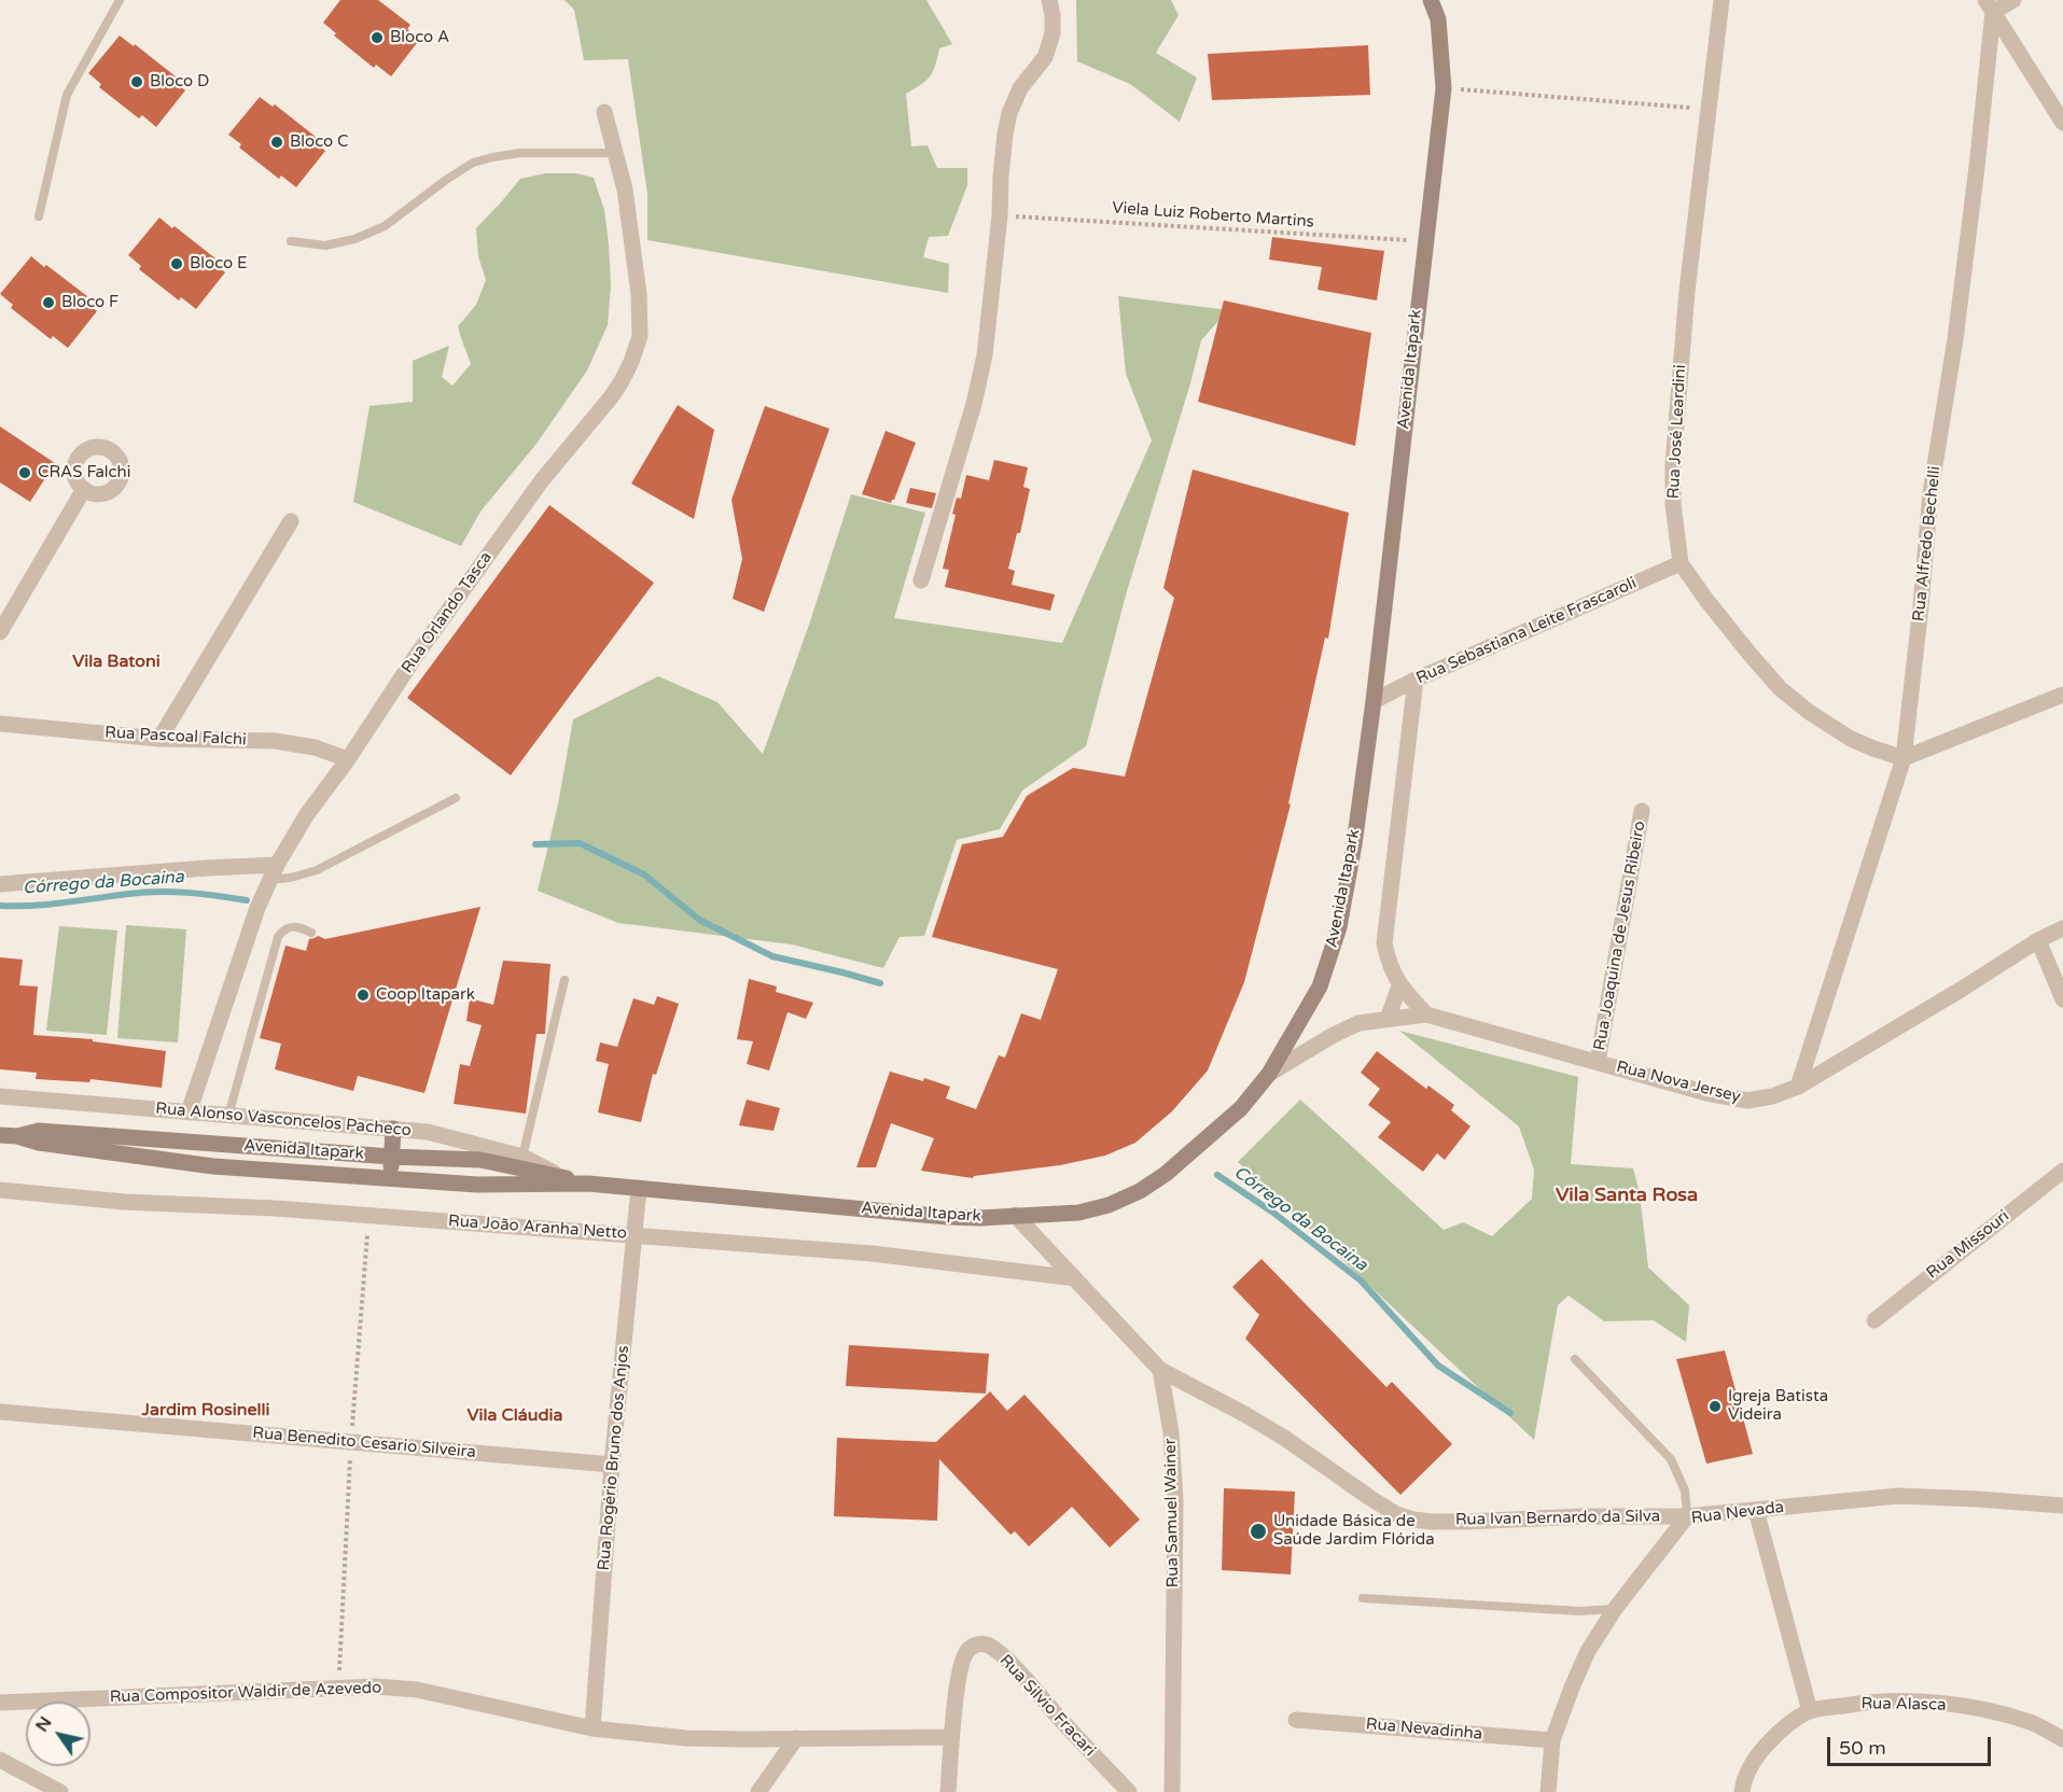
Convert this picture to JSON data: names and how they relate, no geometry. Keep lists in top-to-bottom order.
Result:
{
  "streets": {
    "main road": ["Avenida Itapark"],
    "street": [
      "Rua José Leardini",
      "Rua Alfredo Bechelli",
      "Rua Orlando Tasca",
      "Rua Sebastiana Leite Frascaroli",
      "Rua Pascoal Falchi",
      "Rua Joaquina de Jesus Ribeiro",
      "Rua Nova Jersey",
      "Rua Alonso Vasconcelos Pacheco",
      "Rua João Aranha Netto",
      "Rua Missouri",
      "Rua Benedito Cesario Silveira",
      "Rua Rogério Bruno dos Anjos",
      "Rua Samuel Wainer",
      "Rua Nevada",
      "Rua Ivan Bernardo da Silva",
      "Rua Compositor Waldir de Azevedo",
      "Rua Alasca",
      "Rua Silvio Fracari",
      "Rua Nevadinha"
    ],
    "path": ["Viela Luiz Roberto Martins"]
  },
  "crossings": [
    ["Viela Luiz Roberto Martins", "Avenida Itapark"],
    ["Avenida Itapark", "Rua Sebastiana Leite Frascaroli"],
    ["Avenida Itapark", "Rua Nova Jersey"],
    ["Avenida Itapark", "Rua Alonso Vasconcelos Pacheco"],
    ["Avenida Itapark", "Rua Rogério Bruno dos Anjos"],
    ["Rua José Leardini", "Rua Alfredo Bechelli"],
    ["Rua José Leardini", "Rua Sebastiana Leite Frascaroli"],
    ["Rua Alfredo Bechelli", "Rua Nova Jersey"],
    ["Rua Orlando Tasca", "Rua Pascoal Falchi"],
    ["Rua Orlando Tasca", "Rua Alonso Vasconcelos Pacheco"],
    ["Rua Joaquina de Jesus Ribeiro", "Rua Nova Jersey"],
    ["Rua João Aranha Netto", "Rua Rogério Bruno dos Anjos"],
    ["Rua Benedito Cesario Silveira", "Rua Rogério Bruno dos Anjos"],
    ["Rua Rogério Bruno dos Anjos", "Rua Compositor Waldir de Azevedo"],
    ["Rua Samuel Wainer", "Rua Ivan Bernardo da Silva"],
    ["Rua Nevada", "Rua Ivan Bernardo da Silva"],
    ["Rua Nevada", "Rua Nevadinha"],
    ["Rua Compositor Waldir de Azevedo", "Rua Silvio Fracari"]
  ],
  "districts": [
    "Vila Batoni",
    "Vila Santa Rosa",
    "Jardim Rosinelli",
    "Vila Cláudia"
  ],
  "water": ["Córrego da Bocaina"],
  "places": [
    "Bloco A",
    "Bloco D",
    "Bloco C",
    "Bloco E",
    "Bloco F",
    "CRAS Falchi",
    "Coop Itapark",
    "Igreja Batista Videira",
    "Unidade Básica de Saúde Jardim Flórida"
  ],
  "scale_bar": "50 m",
  "north": "top left"
}
